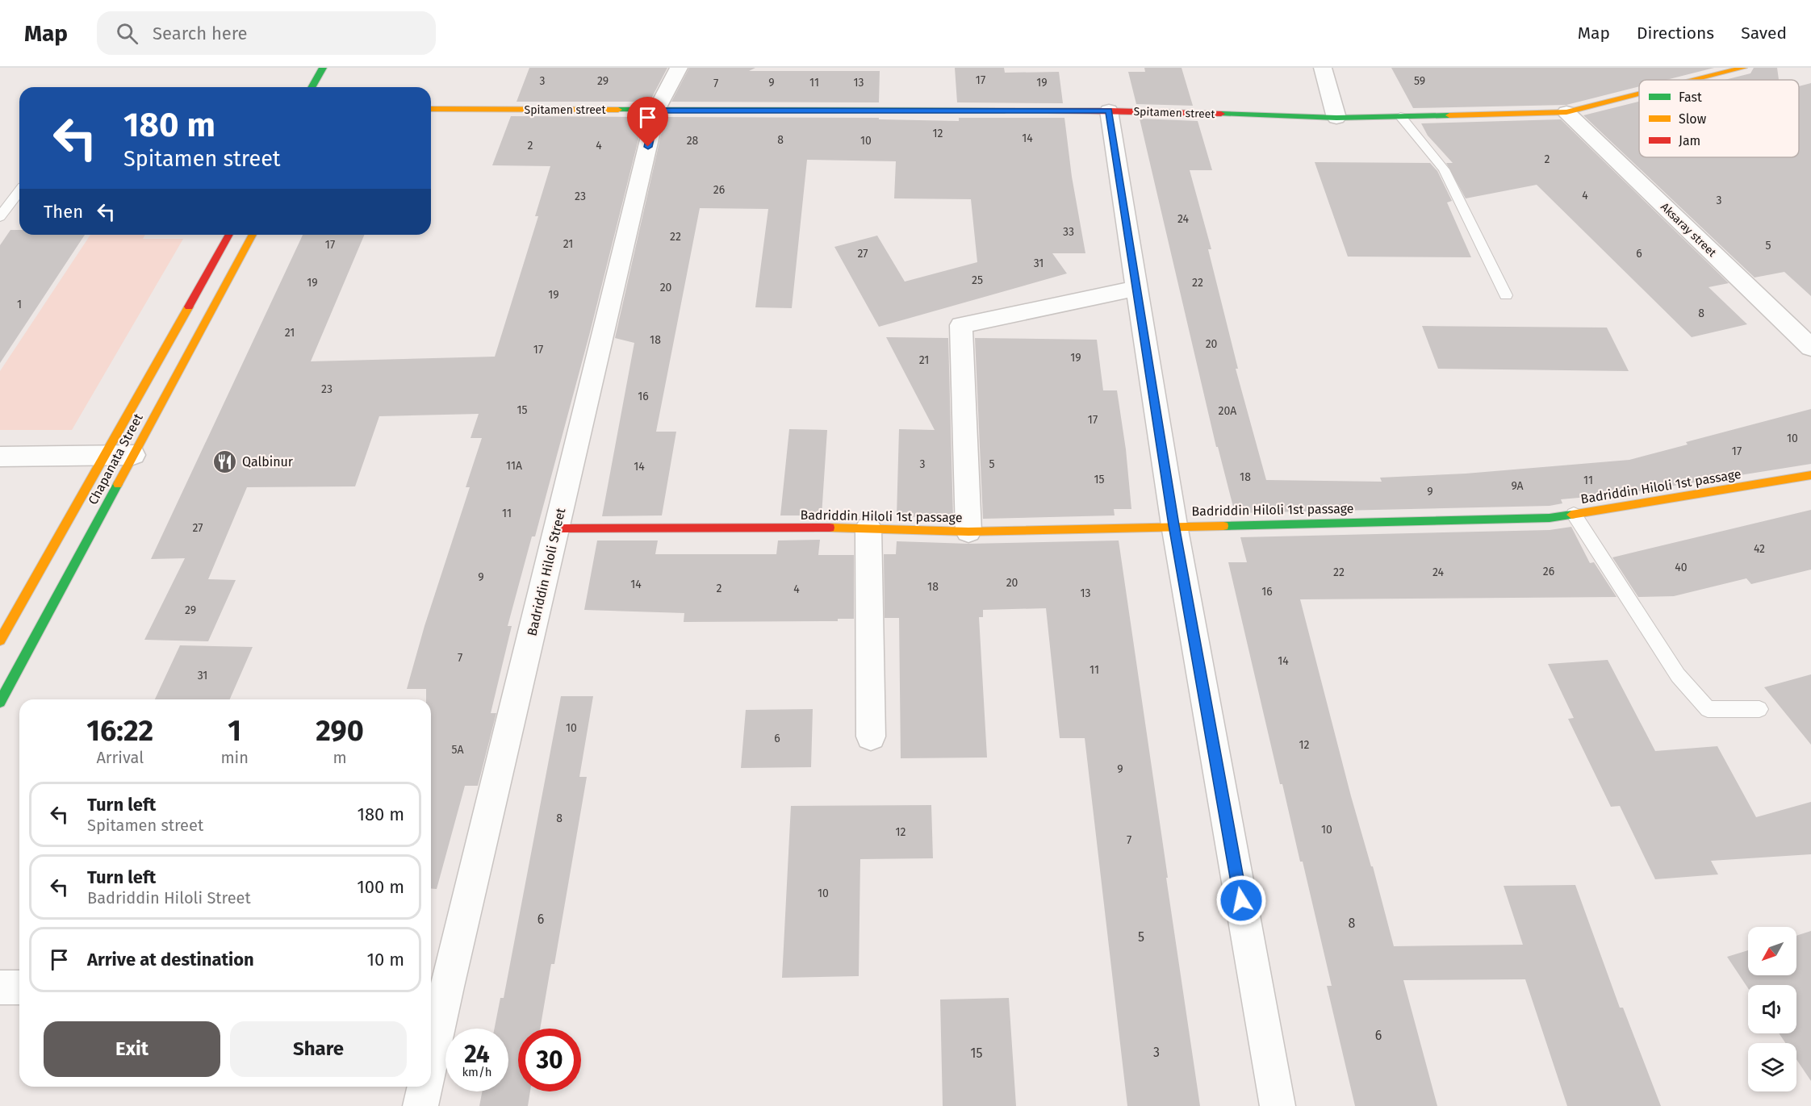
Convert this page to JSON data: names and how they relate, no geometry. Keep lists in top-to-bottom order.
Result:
{
  "streets": {
    "street": [
      "Spitamen street",
      "Aksaray street",
      "Chapanata Street",
      "Badriddin Hiloli 1st passage",
      "Badriddin Hiloli Street"
    ]
  },
  "crossings": [
    ["Spitamen street", "Aksaray street"],
    ["Spitamen street", "Badriddin Hiloli Street"],
    ["Badriddin Hiloli 1st passage", "Badriddin Hiloli Street"]
  ],
  "places": {
    "restaurant": ["Qalbinur"]
  },
  "house_numbers": [
    "17",
    "3",
    "29",
    "59",
    "9",
    "11",
    "13",
    "19",
    "7",
    "12",
    "14",
    "8",
    "28",
    "10",
    "2",
    "4",
    "2",
    "26",
    "4",
    "23",
    "3",
    "24",
    "33",
    "22",
    "21",
    "17",
    "5",
    "27",
    "6",
    "31",
    "25",
    "19",
    "22",
    "20",
    "19",
    "1",
    "8",
    "21",
    "18",
    "20",
    "17",
    "19",
    "21",
    "23",
    "16",
    "15",
    "20A",
    "17",
    "10",
    "17",
    "3",
    "5",
    "11A",
    "14",
    "18",
    "15",
    "11",
    "9A",
    "9",
    "11",
    "27",
    "42",
    "40",
    "26",
    "22",
    "24",
    "9",
    "20",
    "14",
    "18",
    "2",
    "4",
    "16",
    "13",
    "29",
    "7",
    "14",
    "11",
    "31",
    "10",
    "6",
    "12",
    "5A",
    "9",
    "8",
    "10",
    "12",
    "7",
    "10",
    "6",
    "8",
    "5",
    "6",
    "3",
    "15"
  ],
  "legend": ["Fast", "Slow", "Jam"],
  "north": "bottom left",
  "page": {
    "header": "Map",
    "search": "Search here",
    "nav": ["Map", "Directions", "Saved"],
    "turn": ["180 m", "Spitamen street"],
    "then": "Then",
    "eta": [
      "16:22",
      "Arrival",
      "1",
      "min",
      "290",
      "m"
    ],
    "list": [
      {
        "name": "Turn left",
        "note": "Spitamen street",
        "value": "180 m"
      },
      {
        "name": "Turn left",
        "note": "Badriddin Hiloli Street",
        "value": "100 m"
      },
      {
        "name": "Arrive at destination",
        "value": "10 m"
      }
    ],
    "buttons": ["Exit", "Share"],
    "speed": "24 km/h",
    "limit": "30"
  }
}
